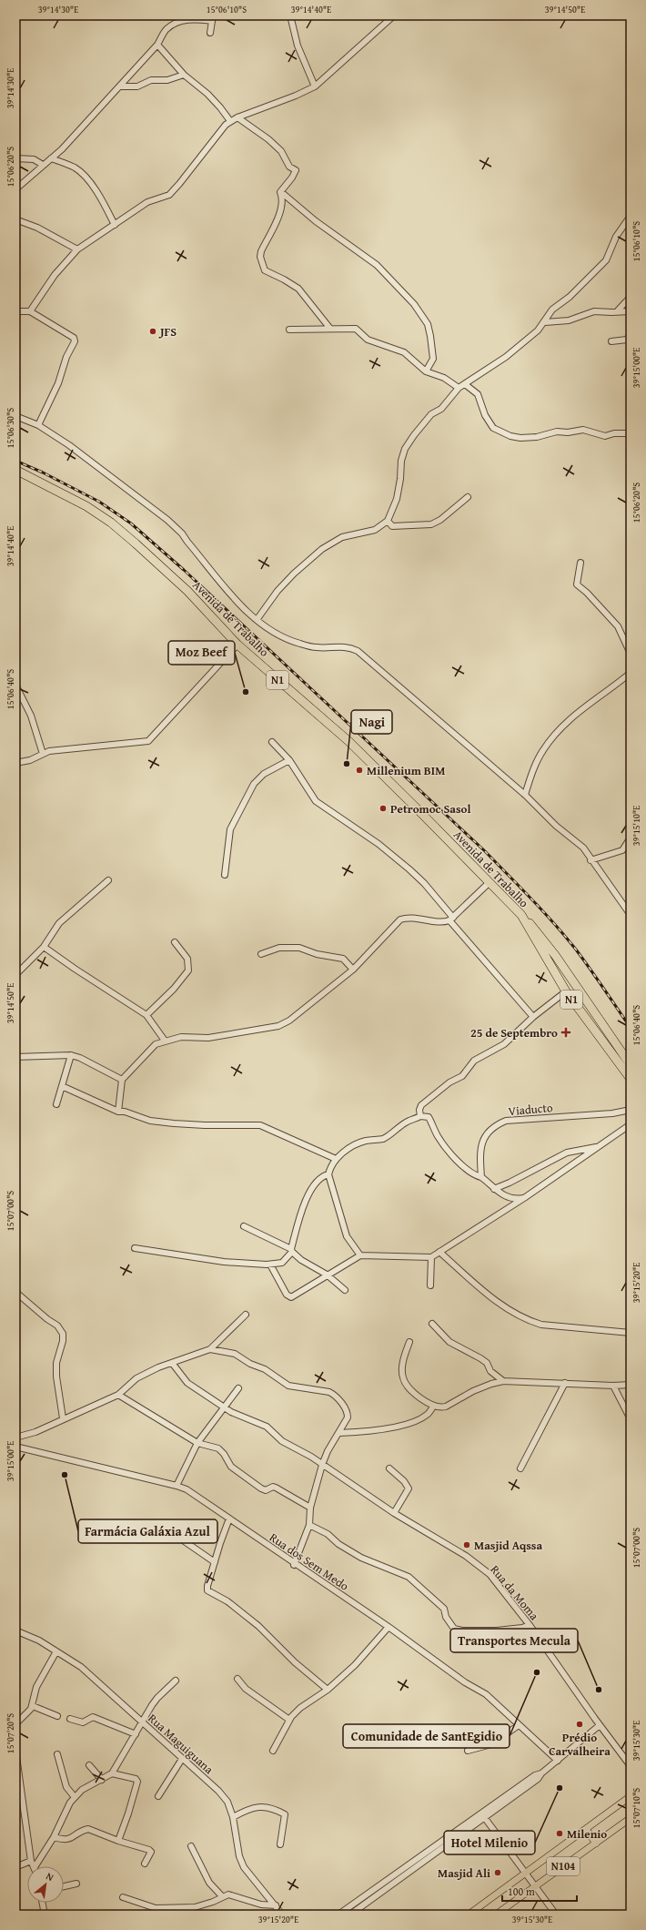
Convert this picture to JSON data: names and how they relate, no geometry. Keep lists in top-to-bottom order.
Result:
{
  "streets": {
    "highway": ["Avenida de Trabalho", "N1"],
    "main road": ["N104"],
    "street": [
      "Viaducto",
      "Rua dos Sem Medo",
      "Rua da Moma",
      "Rua Maguiguana"
    ]
  },
  "crossings": [
    ["Avenida de Trabalho", "N1"]
  ],
  "places": {
    "other": [
      "JFS",
      "Moz Beef",
      "Nagi",
      "Millenium BIM",
      "Petromoc Sasol",
      "Farmácia Galáxia Azul",
      "Masjid Aqssa",
      "Comunidade de SantEgidio",
      "Transportes Mecula",
      "Prédio Carvalheira",
      "Hotel Milenio",
      "Milenio",
      "Masjid Ali"
    ],
    "health": ["25 de Septembro"]
  },
  "scale_bar": "100 m",
  "north": "top right",
  "coordinates": [
    "39°14'30\"E",
    "15°06'10\"S",
    "39°14'40\"E",
    "39°14'50\"E",
    "15°06'20\"S",
    "39°15'00\"E",
    "15°06'30\"S",
    "15°06'40\"S",
    "39°15'10\"E",
    "15°07'00\"S",
    "39°15'20\"E",
    "15°07'20\"S",
    "39°15'30\"E",
    "15°07'10\"S"
  ]
}
